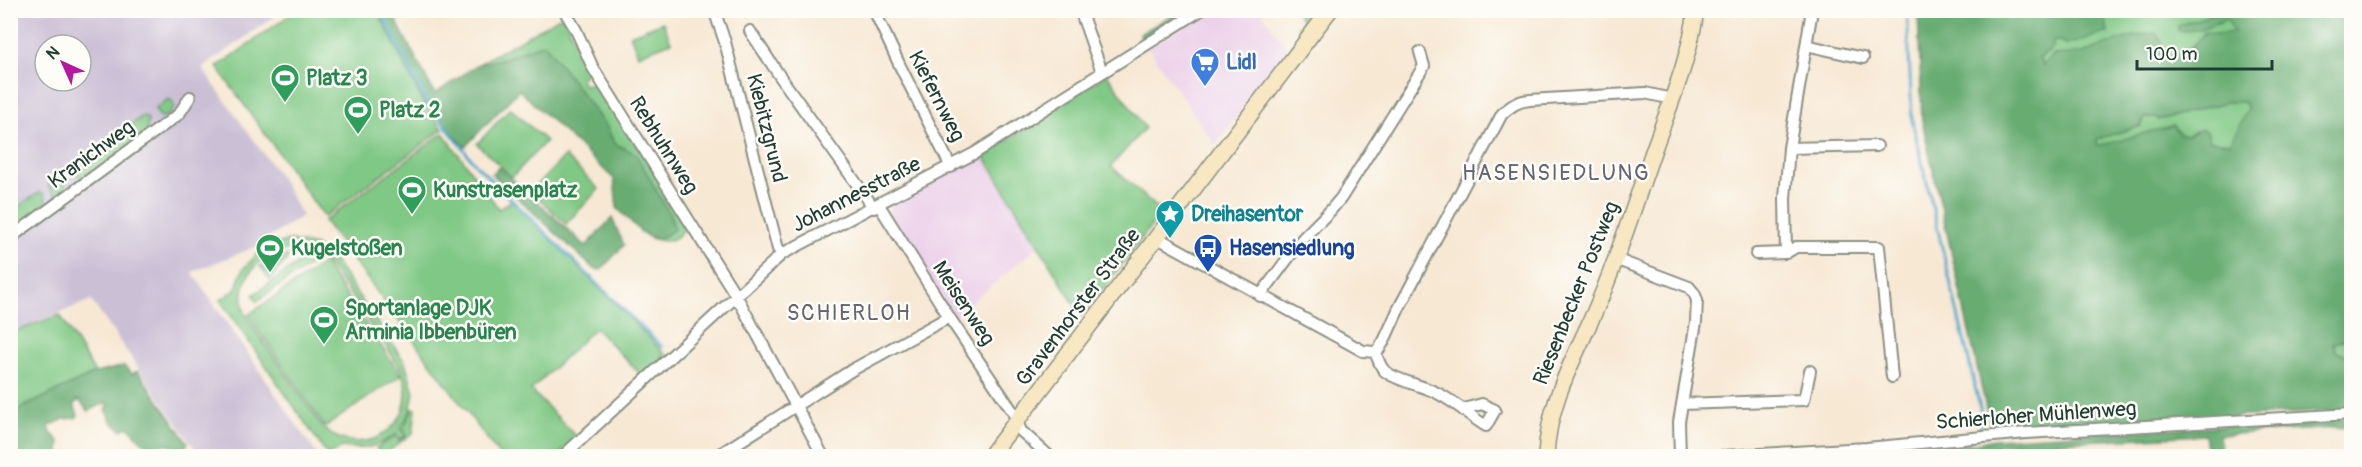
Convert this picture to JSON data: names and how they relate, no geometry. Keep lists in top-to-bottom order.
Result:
{
  "streets": {
    "main road": ["Riesenbecker Postweg", "Gravenhorster Straße"],
    "street": [
      "Kiefernweg",
      "Kiebitzgrund",
      "Rebhuhnweg",
      "Kranichweg",
      "Johannesstraße",
      "Meisenweg",
      "Schierloher Mühlenweg"
    ]
  },
  "crossings": [
    ["Kiefernweg", "Johannesstraße"],
    ["Kiebitzgrund", "Johannesstraße"],
    ["Rebhuhnweg", "Johannesstraße"],
    ["Johannesstraße", "Meisenweg"],
    ["Meisenweg", "Gravenhorster Straße"]
  ],
  "districts": ["HASENSIEDLUNG", "SCHIERLOH"],
  "places": {
    "supermarket": ["Lidl"],
    "sports": [
      "Platz 3",
      "Platz 2",
      "Kunstrasenplatz",
      "Kugelstoßen",
      "Sportanlage DJK Arminia Ibbenbüren"
    ],
    "place": ["Dreihasentor"],
    "bus stop": ["Hasensiedlung"]
  },
  "scale_bar": "100 m",
  "north": "top left"
}
